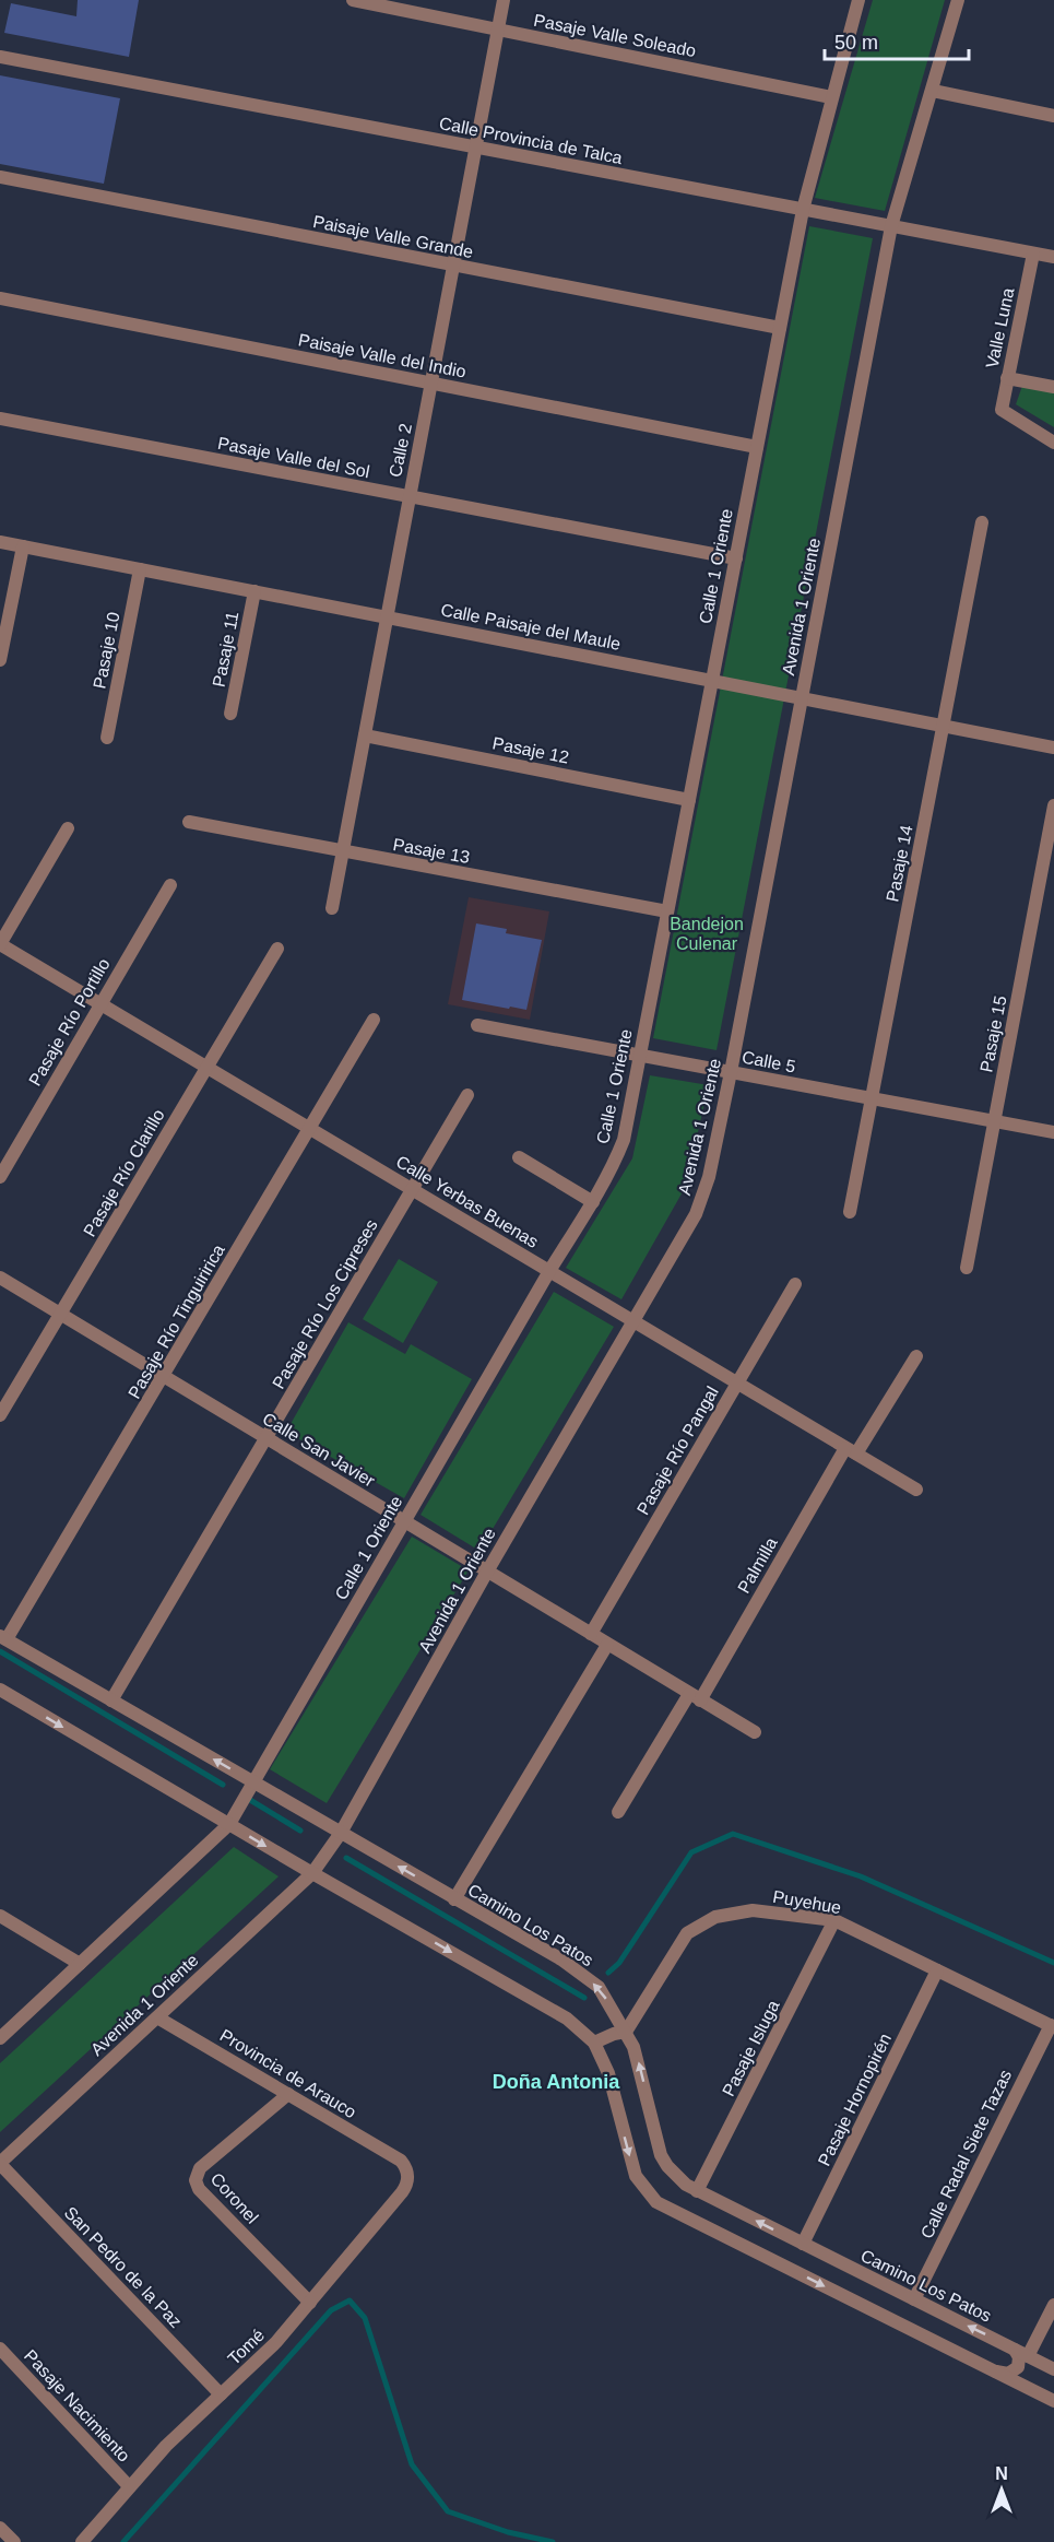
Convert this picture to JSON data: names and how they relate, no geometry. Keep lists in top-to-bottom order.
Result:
{
  "streets": {
    "street": [
      "Pasaje Valle Soleado",
      "Calle Provincia de Talca",
      "Paisaje Valle Grande",
      "Valle Luna",
      "Paisaje Valle del Indio",
      "Calle 2",
      "Pasaje Valle del Sol",
      "Calle 1 Oriente",
      "Avenida 1 Oriente",
      "Calle Paisaje del Maule",
      "Pasaje 11",
      "Pasaje 10",
      "Pasaje 12",
      "Pasaje 13",
      "Pasaje 14",
      "Pasaje Río Portillo",
      "Pasaje 15",
      "Calle 5",
      "Pasaje Río Clarillo",
      "Calle Yerbas Buenas",
      "Pasaje Río Los Cipreses",
      "Pasaje Río Tinguiririca",
      "Calle San Javier",
      "Pasaje Río Pangal",
      "Palmilla",
      "Puyehue",
      "Camino Los Patos",
      "Pasaje Isluga",
      "Provincia de Arauco",
      "Pasaje Hornopirén",
      "Calle Radal Siete Tazas",
      "Coronel",
      "San Pedro de la Paz",
      "Tomé",
      "Pasaje Nacimiento"
    ]
  },
  "crossings": [
    ["Pasaje Valle Soleado", "Calle 2"],
    ["Pasaje Valle Soleado", "Calle 1 Oriente"],
    ["Calle Provincia de Talca", "Valle Luna"],
    ["Calle Provincia de Talca", "Calle 2"],
    ["Calle Provincia de Talca", "Calle 1 Oriente"],
    ["Calle Provincia de Talca", "Avenida 1 Oriente"],
    ["Paisaje Valle Grande", "Calle 2"],
    ["Paisaje Valle Grande", "Calle 1 Oriente"],
    ["Paisaje Valle del Indio", "Calle 2"],
    ["Paisaje Valle del Indio", "Calle 1 Oriente"],
    ["Calle 2", "Pasaje Valle del Sol"],
    ["Calle 2", "Calle Paisaje del Maule"],
    ["Calle 2", "Pasaje 12"],
    ["Calle 2", "Pasaje 13"],
    ["Pasaje Valle del Sol", "Calle 1 Oriente"],
    ["Calle 1 Oriente", "Calle Paisaje del Maule"],
    ["Calle 1 Oriente", "Pasaje 12"],
    ["Calle 1 Oriente", "Pasaje 13"],
    ["Calle 1 Oriente", "Calle 5"],
    ["Calle 1 Oriente", "Calle Yerbas Buenas"],
    ["Calle 1 Oriente", "Calle San Javier"],
    ["Calle 1 Oriente", "Camino Los Patos"],
    ["Avenida 1 Oriente", "Calle Paisaje del Maule"],
    ["Avenida 1 Oriente", "Calle 5"],
    ["Avenida 1 Oriente", "Calle Yerbas Buenas"],
    ["Avenida 1 Oriente", "Calle San Javier"],
    ["Avenida 1 Oriente", "Camino Los Patos"],
    ["Avenida 1 Oriente", "Provincia de Arauco"],
    ["Avenida 1 Oriente", "San Pedro de la Paz"],
    ["Calle Paisaje del Maule", "Pasaje 11"],
    ["Calle Paisaje del Maule", "Pasaje 10"],
    ["Calle Paisaje del Maule", "Pasaje 14"],
    ["Pasaje 14", "Calle 5"],
    ["Pasaje Río Portillo", "Calle Yerbas Buenas"],
    ["Pasaje 15", "Calle 5"],
    ["Pasaje Río Clarillo", "Calle Yerbas Buenas"],
    ["Pasaje Río Clarillo", "Calle San Javier"],
    ["Calle Yerbas Buenas", "Pasaje Río Los Cipreses"],
    ["Calle Yerbas Buenas", "Pasaje Río Tinguiririca"],
    ["Calle Yerbas Buenas", "Pasaje Río Pangal"],
    ["Calle Yerbas Buenas", "Palmilla"],
    ["Pasaje Río Los Cipreses", "Calle San Javier"],
    ["Pasaje Río Los Cipreses", "Camino Los Patos"],
    ["Pasaje Río Tinguiririca", "Calle San Javier"],
    ["Pasaje Río Tinguiririca", "Camino Los Patos"],
    ["Calle San Javier", "Pasaje Río Pangal"],
    ["Calle San Javier", "Palmilla"],
    ["Puyehue", "Camino Los Patos"],
    ["Puyehue", "Pasaje Isluga"],
    ["Puyehue", "Pasaje Hornopirén"],
    ["Puyehue", "Calle Radal Siete Tazas"],
    ["Camino Los Patos", "Pasaje Isluga"],
    ["Camino Los Patos", "Pasaje Hornopirén"],
    ["Camino Los Patos", "Calle Radal Siete Tazas"],
    ["Provincia de Arauco", "Coronel"],
    ["Provincia de Arauco", "Tomé"],
    ["Coronel", "Tomé"],
    ["San Pedro de la Paz", "Tomé"],
    ["Tomé", "Pasaje Nacimiento"]
  ],
  "districts": ["Doña Antonia"],
  "parks": ["Bandejon Culenar"],
  "scale_bar": "50 m",
  "north": "top"
}
